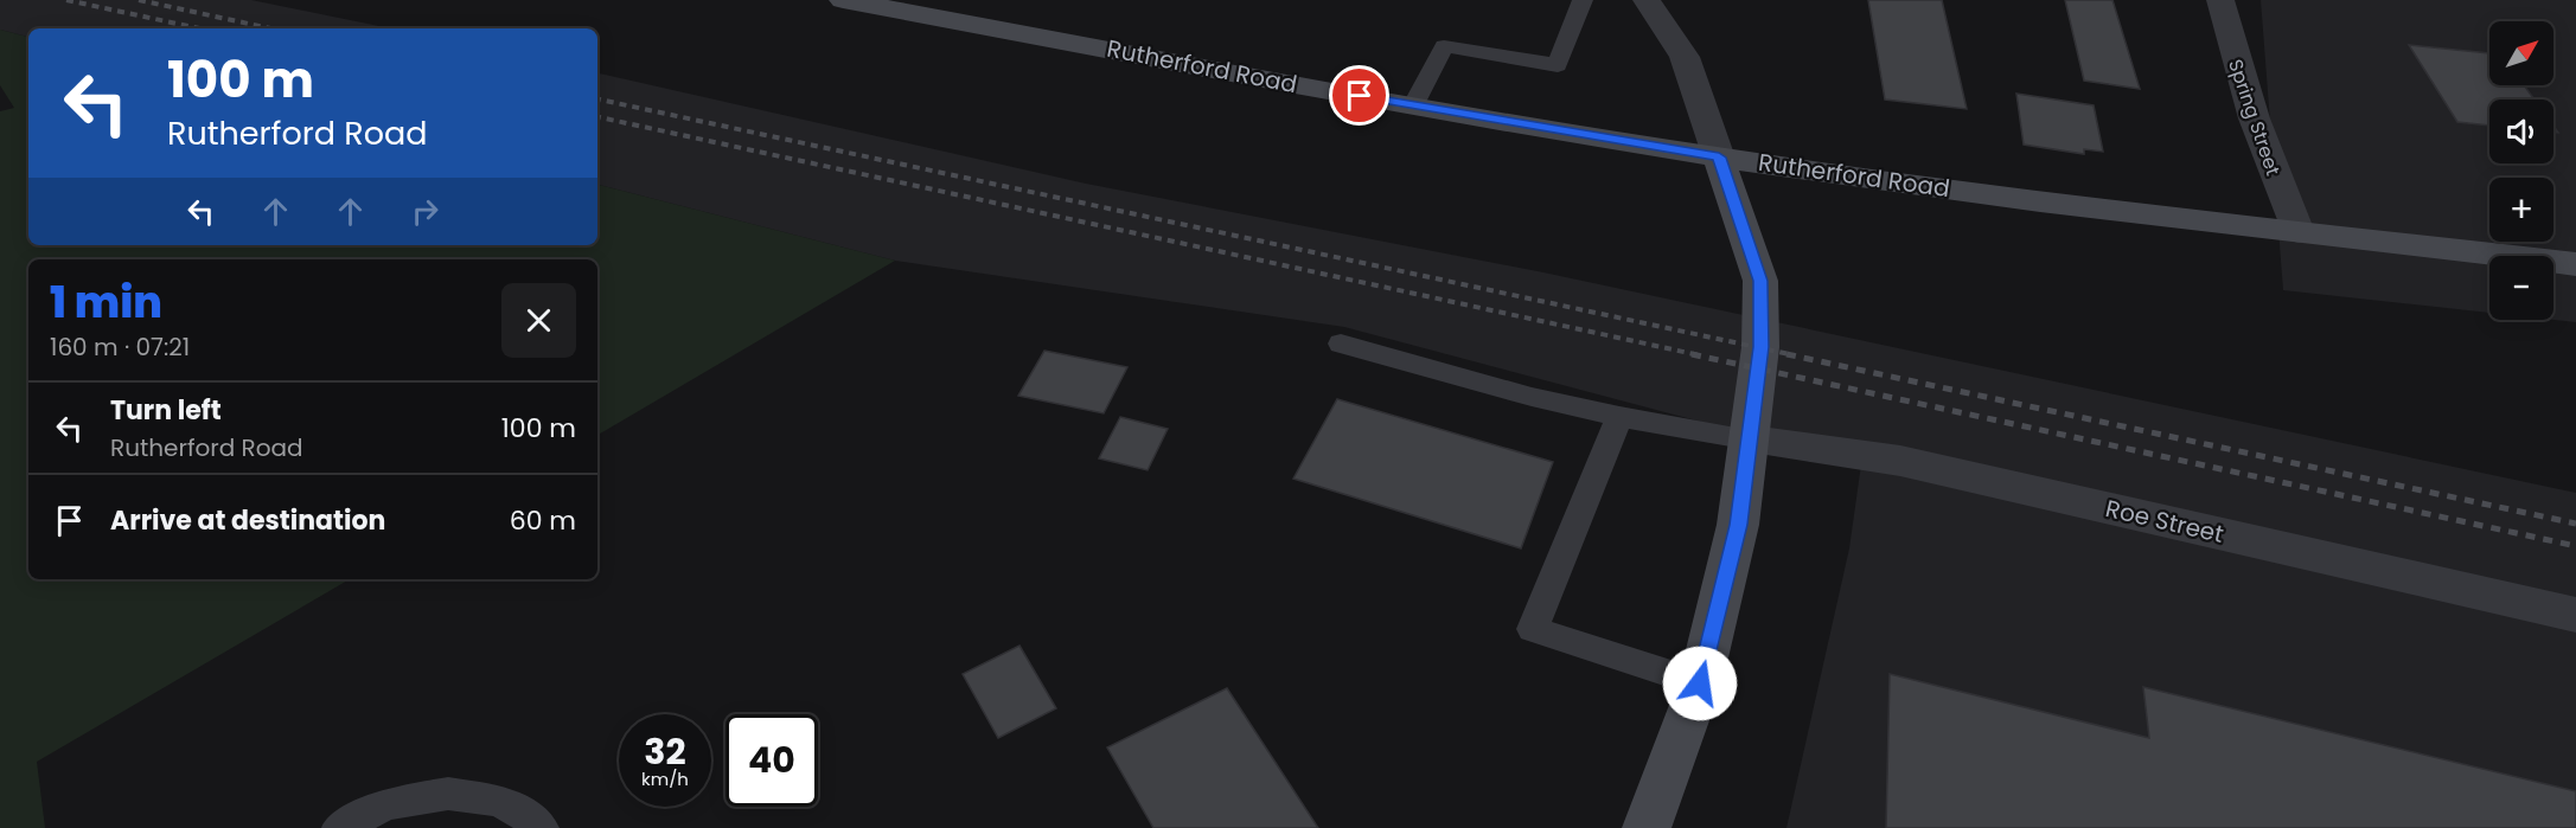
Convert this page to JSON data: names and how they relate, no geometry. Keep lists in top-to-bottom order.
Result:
{
  "streets": {
    "street": ["Rutherford Road", "Spring Street", "Roe Street"]
  },
  "crossings": [
    ["Rutherford Road", "Spring Street"]
  ],
  "north": "top right",
  "page": {
    "map_buttons": ["+", "−"],
    "turn": ["100 m", "Rutherford Road"],
    "heading": ["1 min", "160 m · 07:21"],
    "list": [
      {
        "name": "Turn left",
        "note": "Rutherford Road",
        "value": "100 m"
      },
      {
        "name": "Arrive at destination",
        "value": "60 m"
      }
    ],
    "speed": "32 km/h",
    "limit": "40"
  }
}
